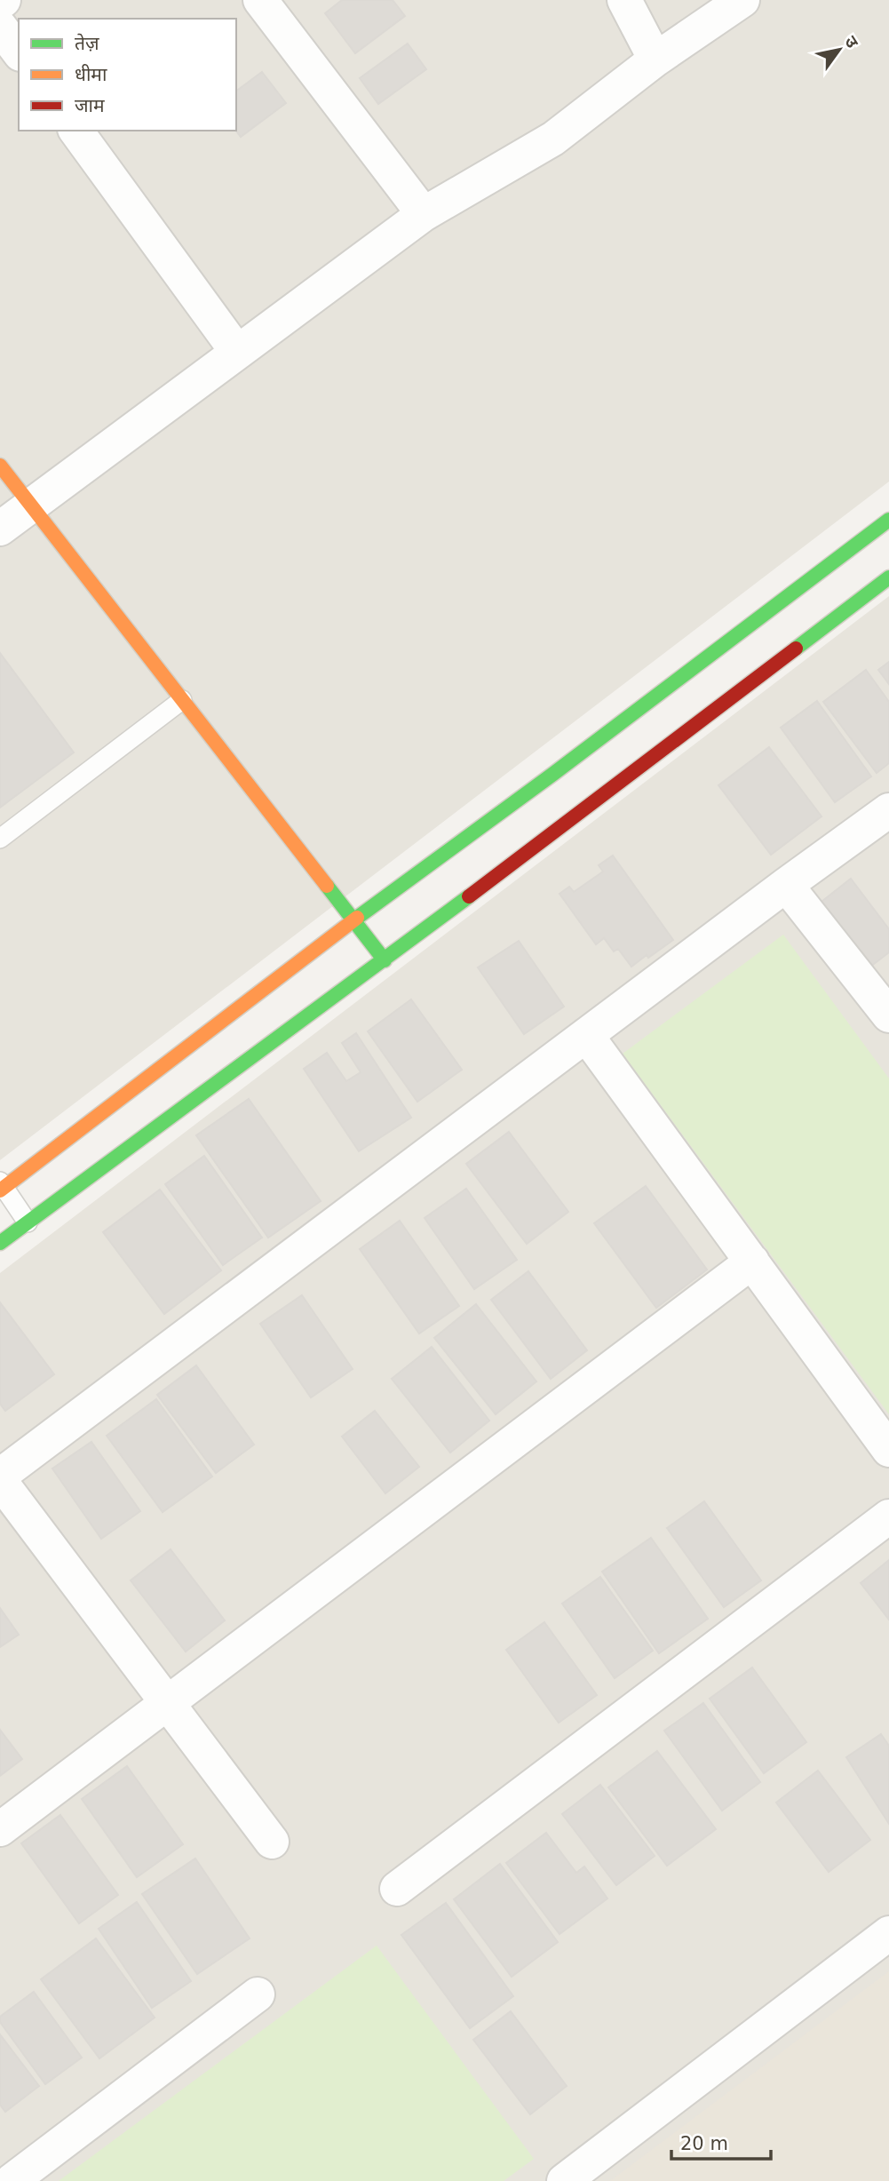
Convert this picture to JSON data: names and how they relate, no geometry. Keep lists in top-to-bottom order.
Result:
{
  "legend": ["तेज़", "धीमा", "जाम"],
  "scale_bar": "20 m",
  "north": "top right"
}
